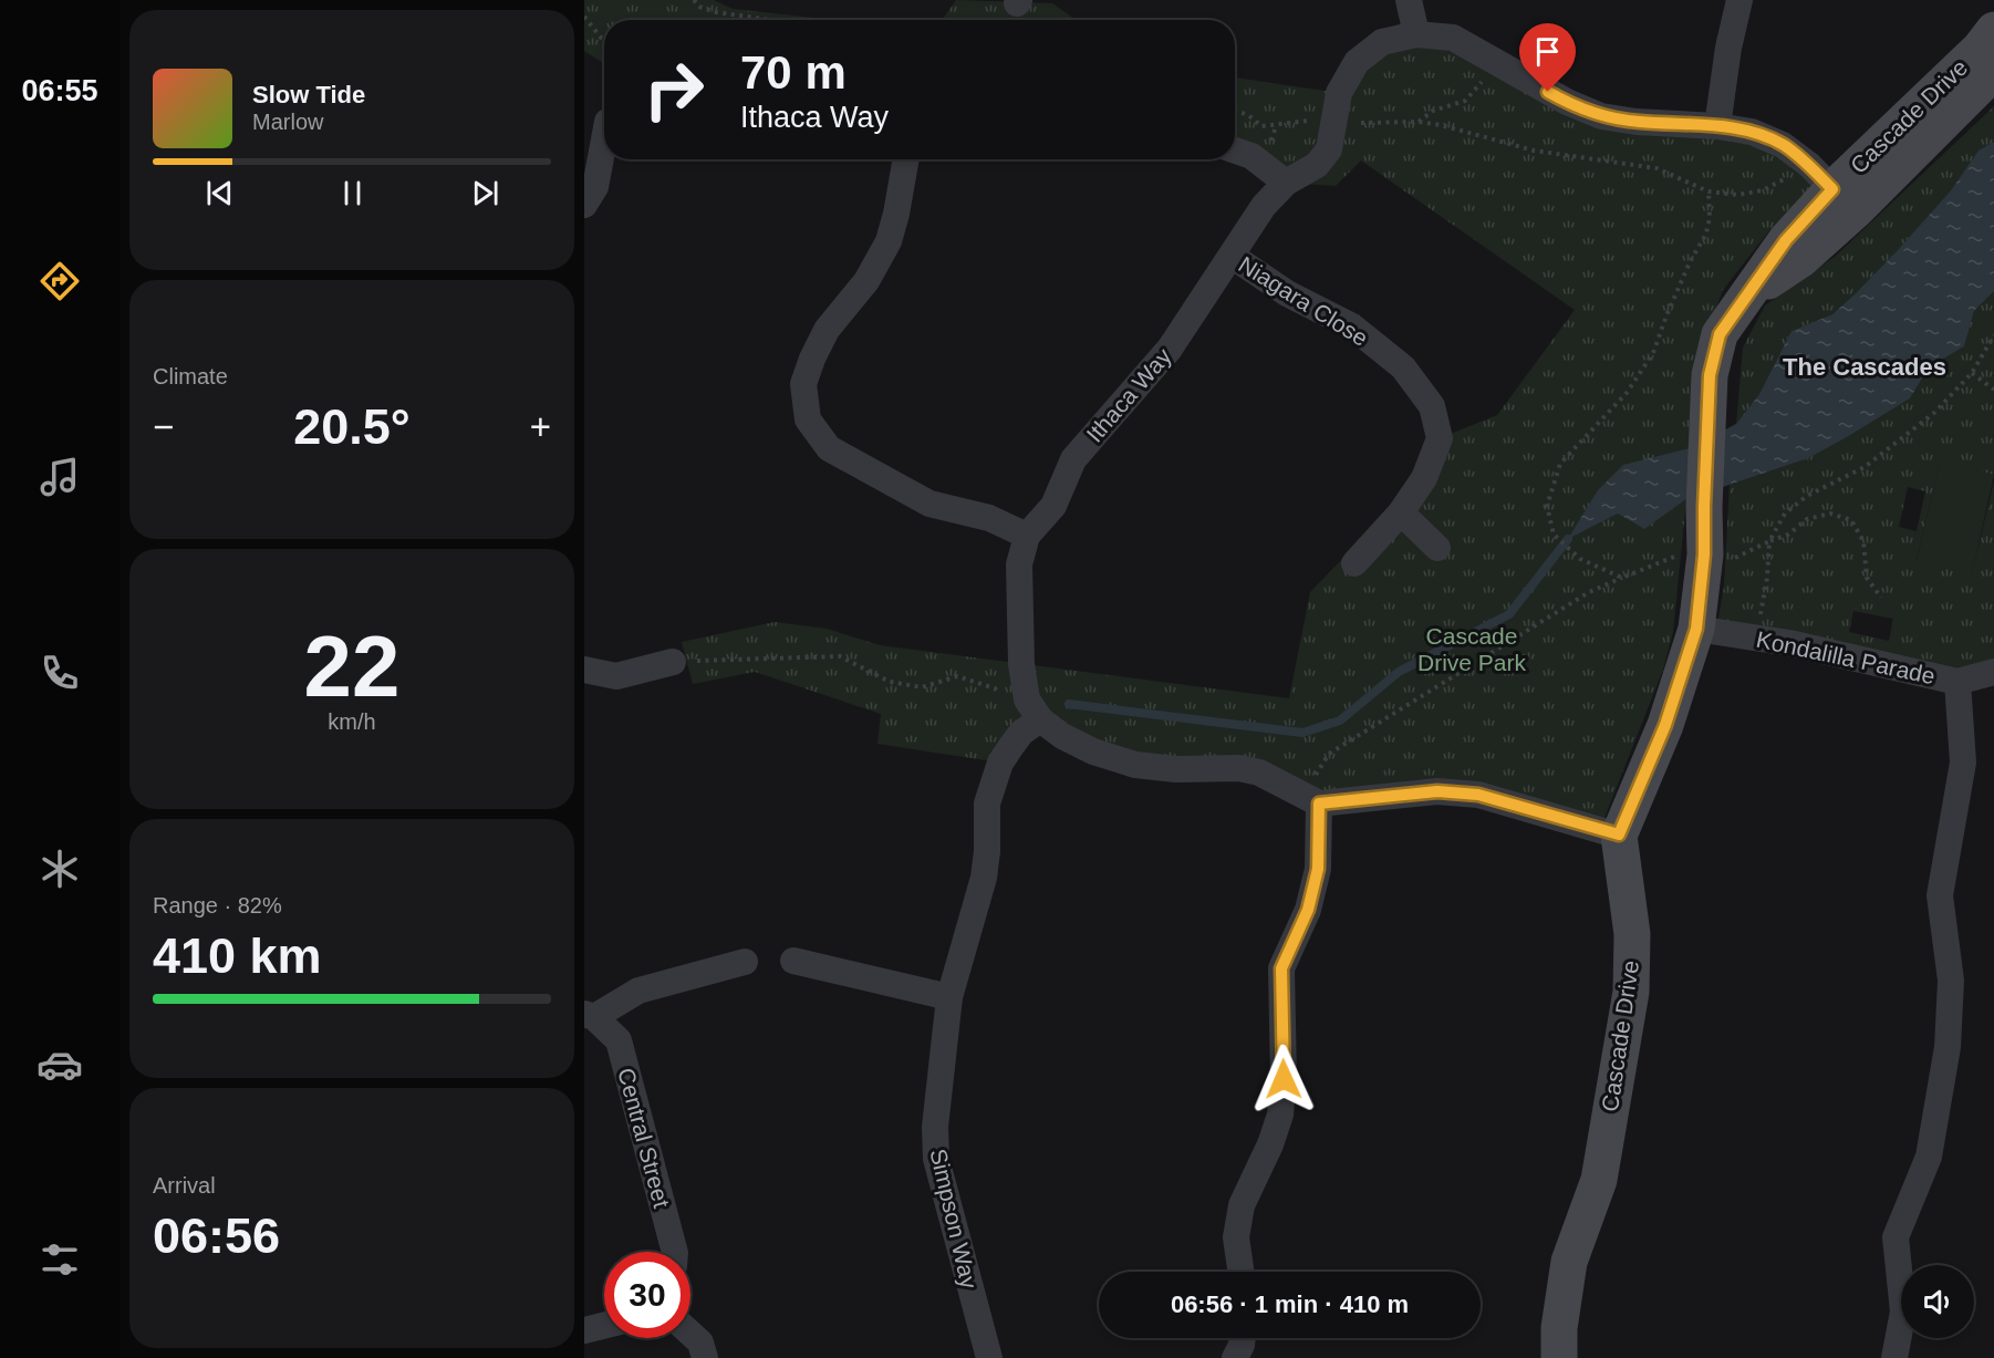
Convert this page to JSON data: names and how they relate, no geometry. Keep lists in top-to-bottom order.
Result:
{
  "streets": {
    "street": [
      "Cascade Drive",
      "Niagara Close",
      "Ithaca Way",
      "Kondalilla Parade",
      "Central Street",
      "Simpson Way"
    ]
  },
  "crossings": [
    ["Cascade Drive", "Ithaca Way"],
    ["Cascade Drive", "Kondalilla Parade"],
    ["Niagara Close", "Ithaca Way"],
    ["Ithaca Way", "Simpson Way"]
  ],
  "districts": ["The Cascades"],
  "parks": ["Cascade Drive Park"],
  "page": {
    "tabs": "06:55",
    "turn": ["70 m", "Ithaca Way"],
    "song": ["Slow Tide", "Marlow"],
    "tile": [
      "Climate",
      ["22", "km/h"],
      ["Range · 82%", "410 km"],
      ["Arrival", "06:56"]
    ],
    "heat": ["−", "20.5°", "+"],
    "limit": "30",
    "trip": "06:56 · 1 min · 410 m"
  }
}
